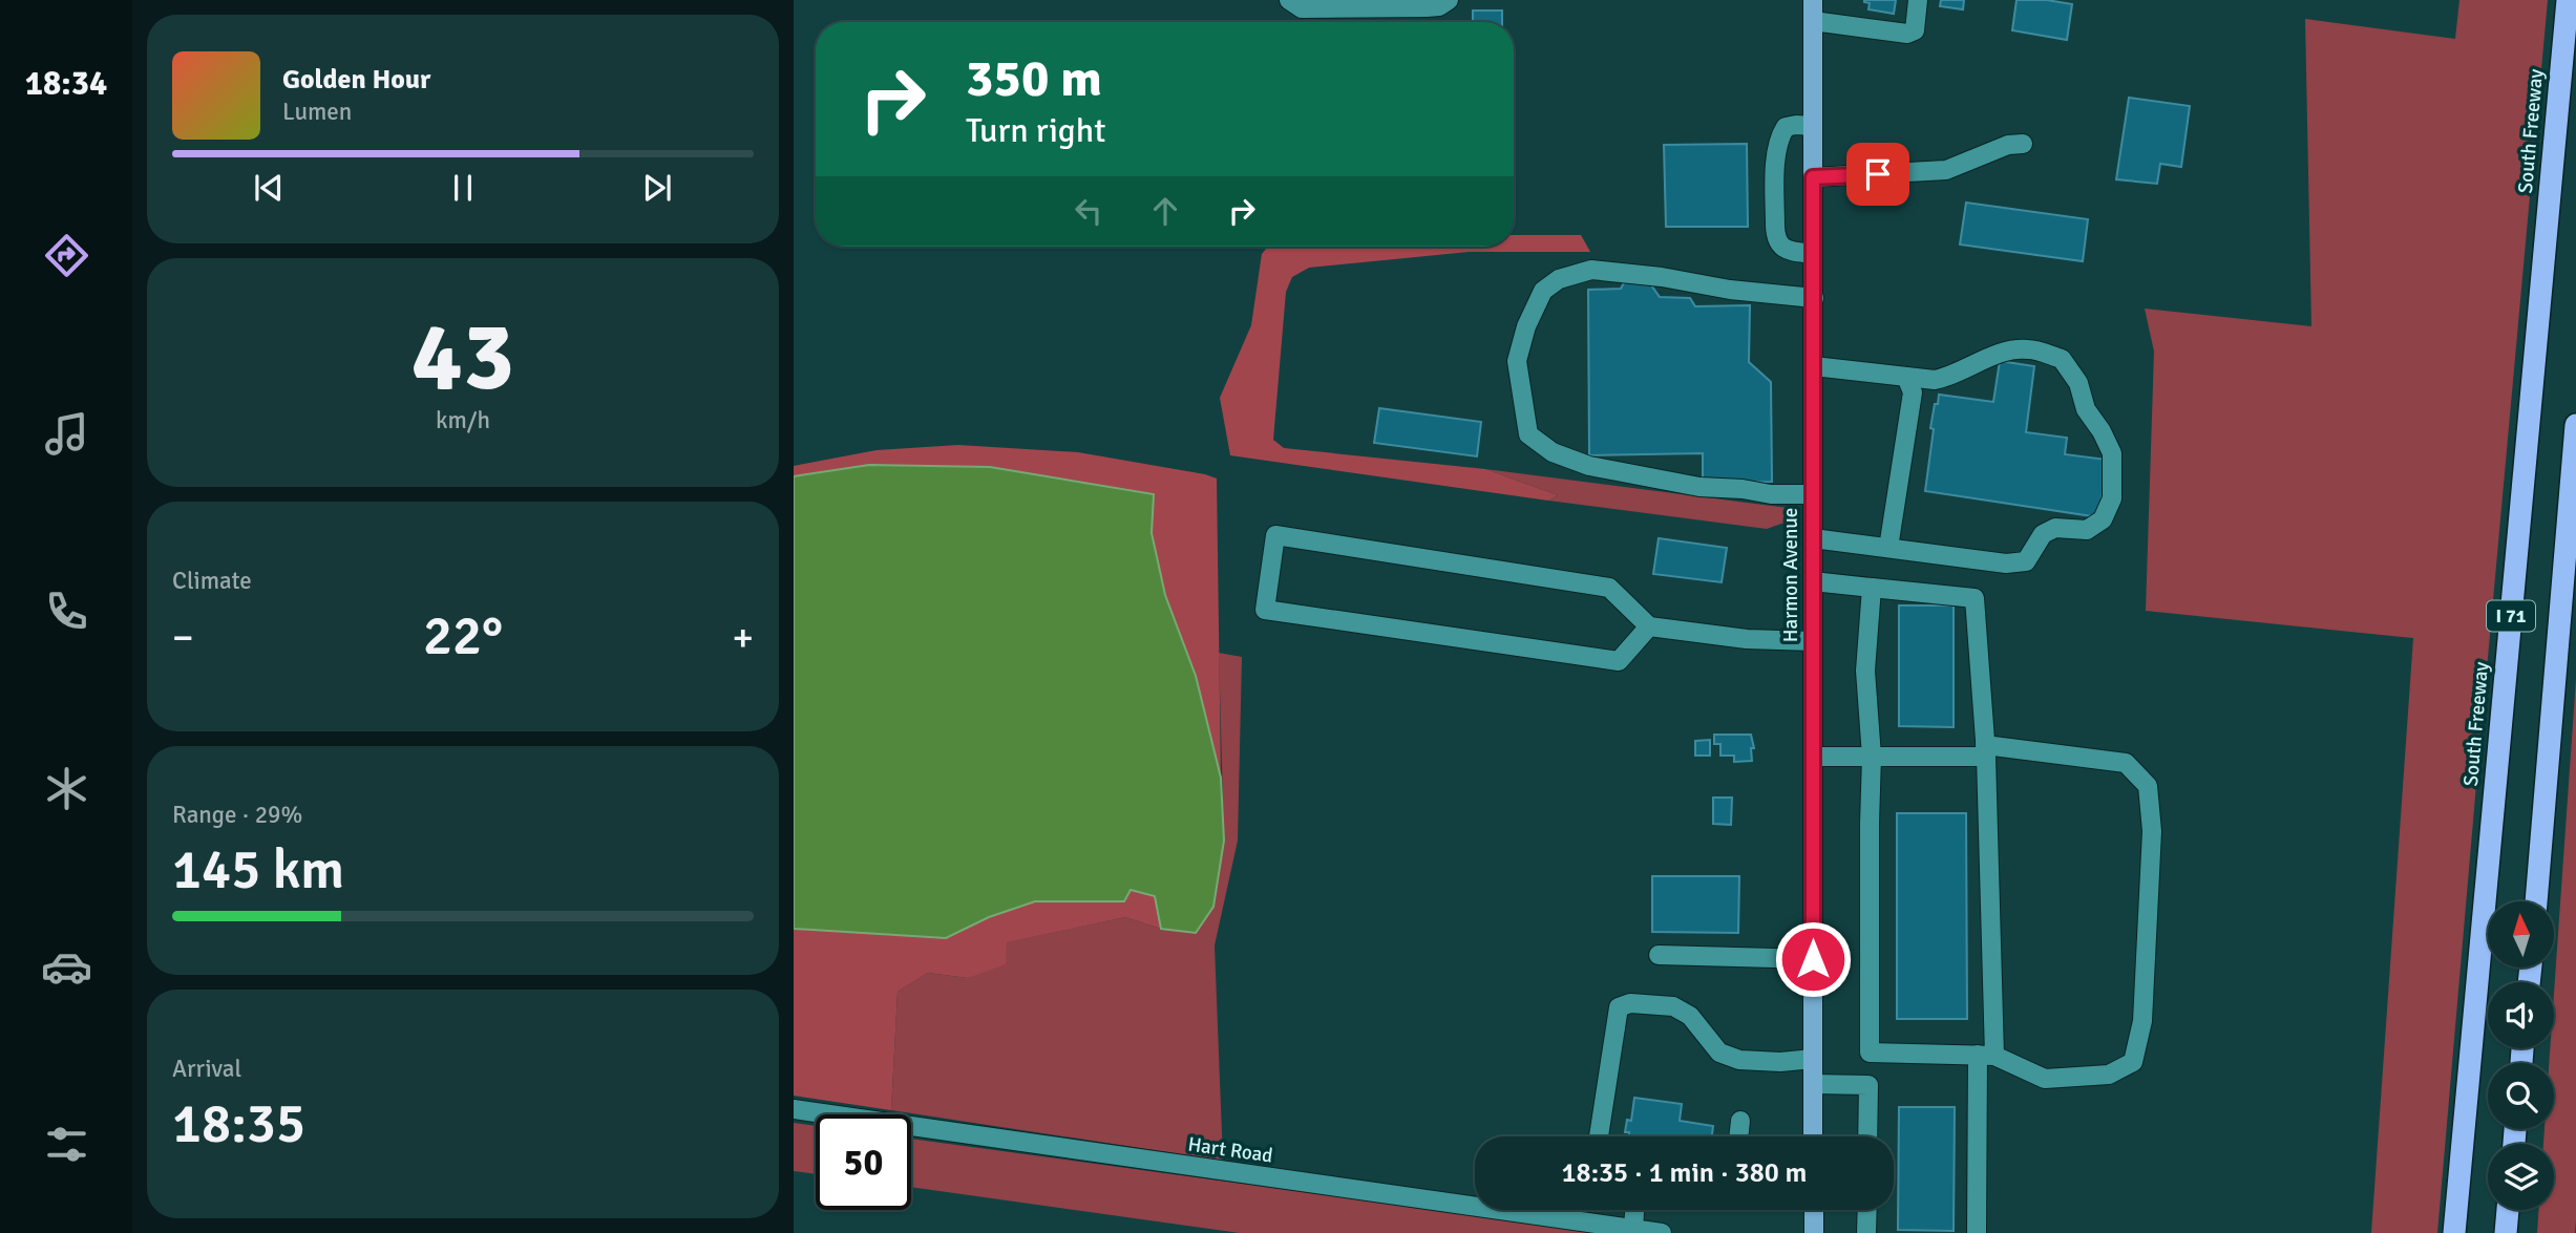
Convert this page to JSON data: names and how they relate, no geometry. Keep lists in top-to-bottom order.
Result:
{
  "streets": {
    "highway": ["South Freeway", "I 71"],
    "main road": ["Harmon Avenue"],
    "street": ["Hart Road"]
  },
  "north": "top",
  "page": {
    "tabs": "18:34",
    "turn": ["350 m", "Turn right"],
    "song": ["Golden Hour", "Lumen"],
    "tile": [
      ["43", "km/h"],
      "Climate",
      ["Range · 29%", "145 km"],
      ["Arrival", "18:35"]
    ],
    "heat": ["−", "22°", "+"],
    "limit": "50",
    "trip": "18:35 · 1 min · 380 m"
  }
}
